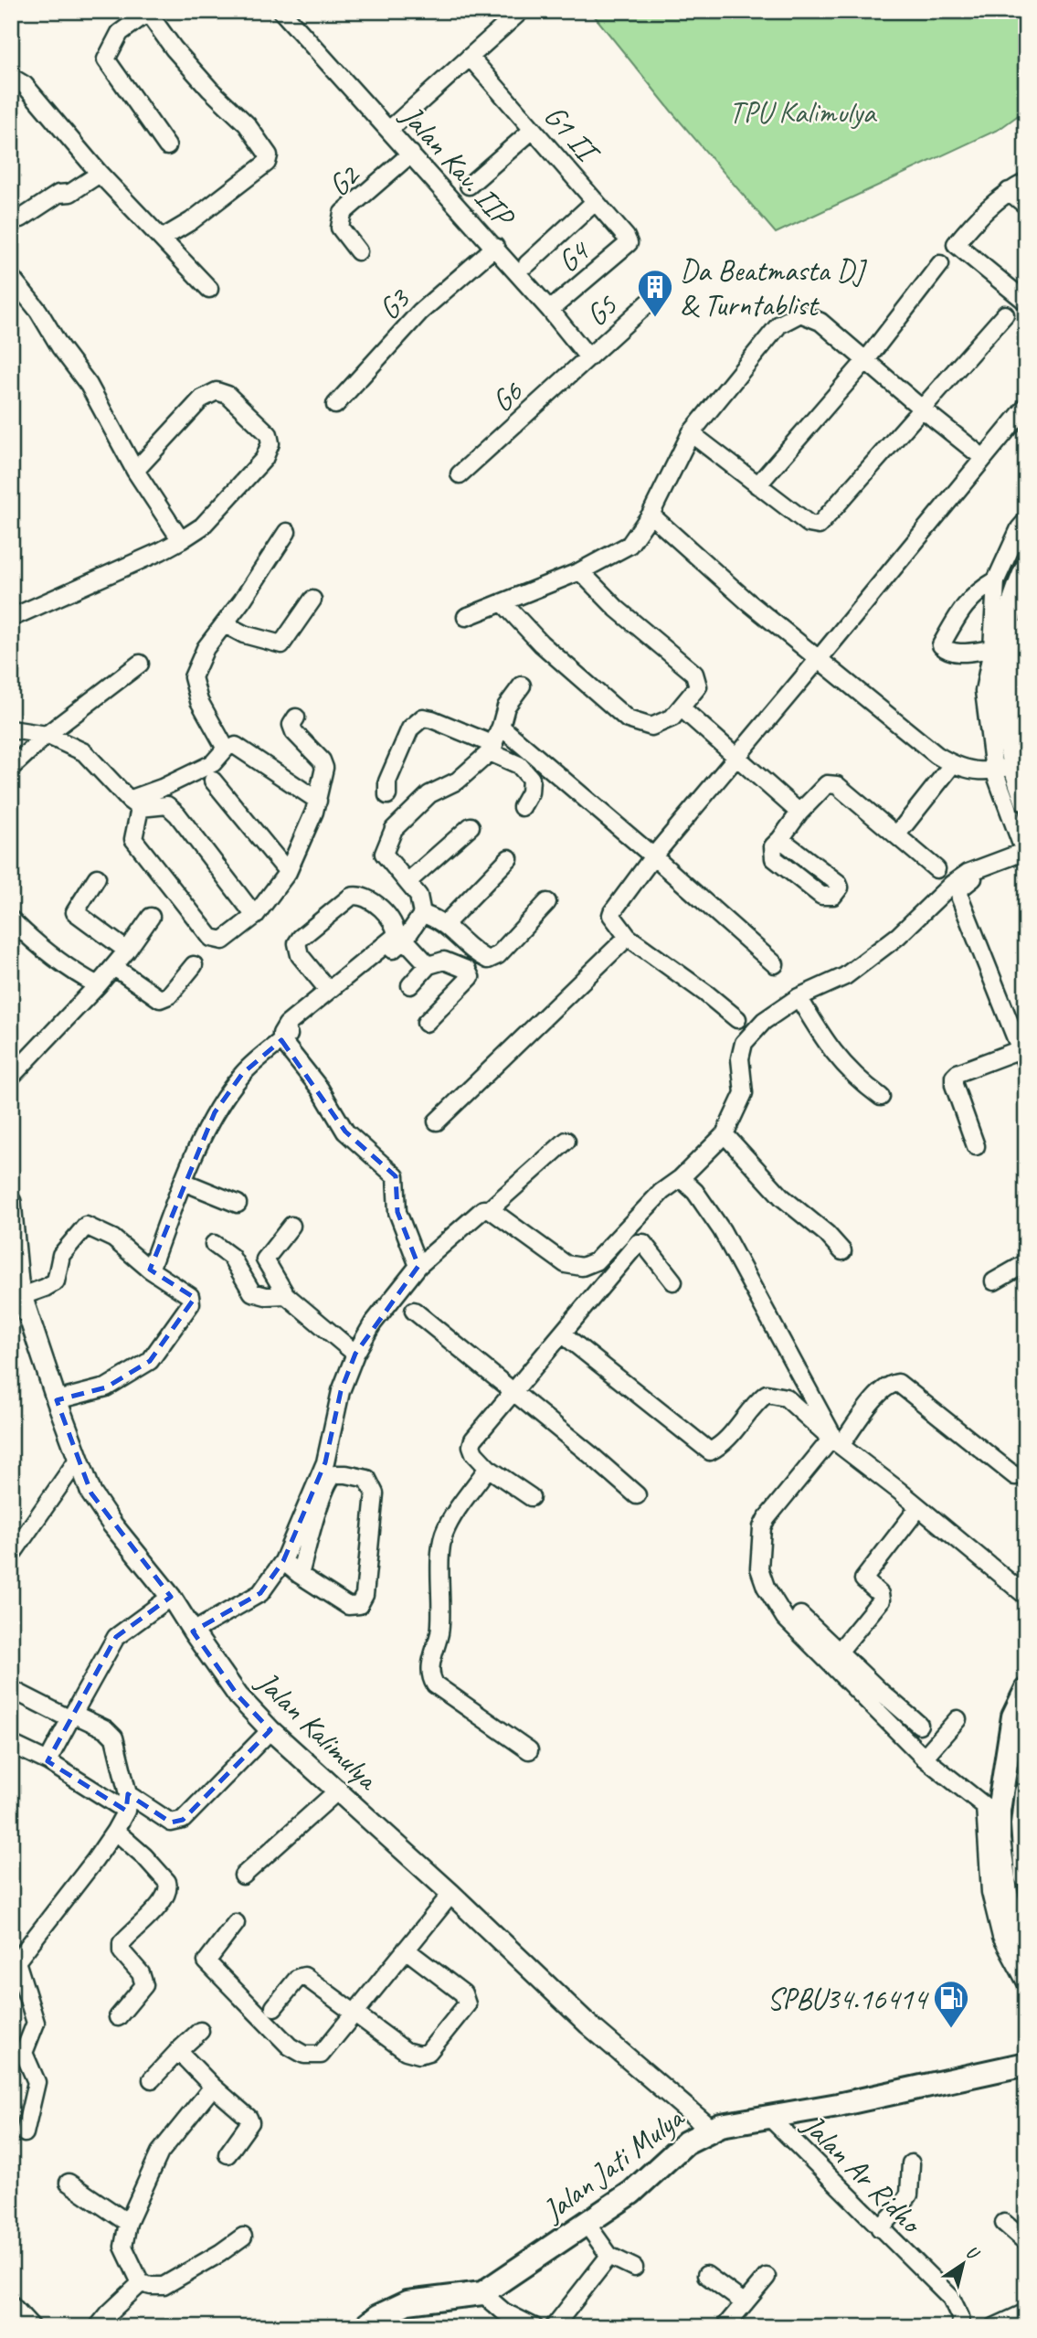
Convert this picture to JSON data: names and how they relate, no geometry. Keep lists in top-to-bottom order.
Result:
{
  "streets": {
    "main road": ["Jalan Jati Mulya"],
    "street": [
      "G1 II",
      "Jalan Kav. IIP",
      "G2",
      "G4",
      "G3",
      "G5",
      "G6",
      "Jalan Kalimulya",
      "Jalan Ar Ridho"
    ]
  },
  "crossings": [
    ["G1 II", "G4"],
    ["Jalan Kav. IIP", "G2"],
    ["Jalan Kav. IIP", "G4"],
    ["Jalan Kav. IIP", "G3"],
    ["Jalan Kav. IIP", "G5"],
    ["Jalan Kav. IIP", "G6"],
    ["G5", "G6"],
    ["Jalan Kalimulya", "Jalan Jati Mulya"],
    ["Jalan Jati Mulya", "Jalan Ar Ridho"]
  ],
  "parks": ["TPU Kalimulya"],
  "places": {
    "building": ["Da Beatmasta DJ & Turntablist"],
    "fuel station": ["SPBU34.16414"]
  },
  "north": "top right"
}
